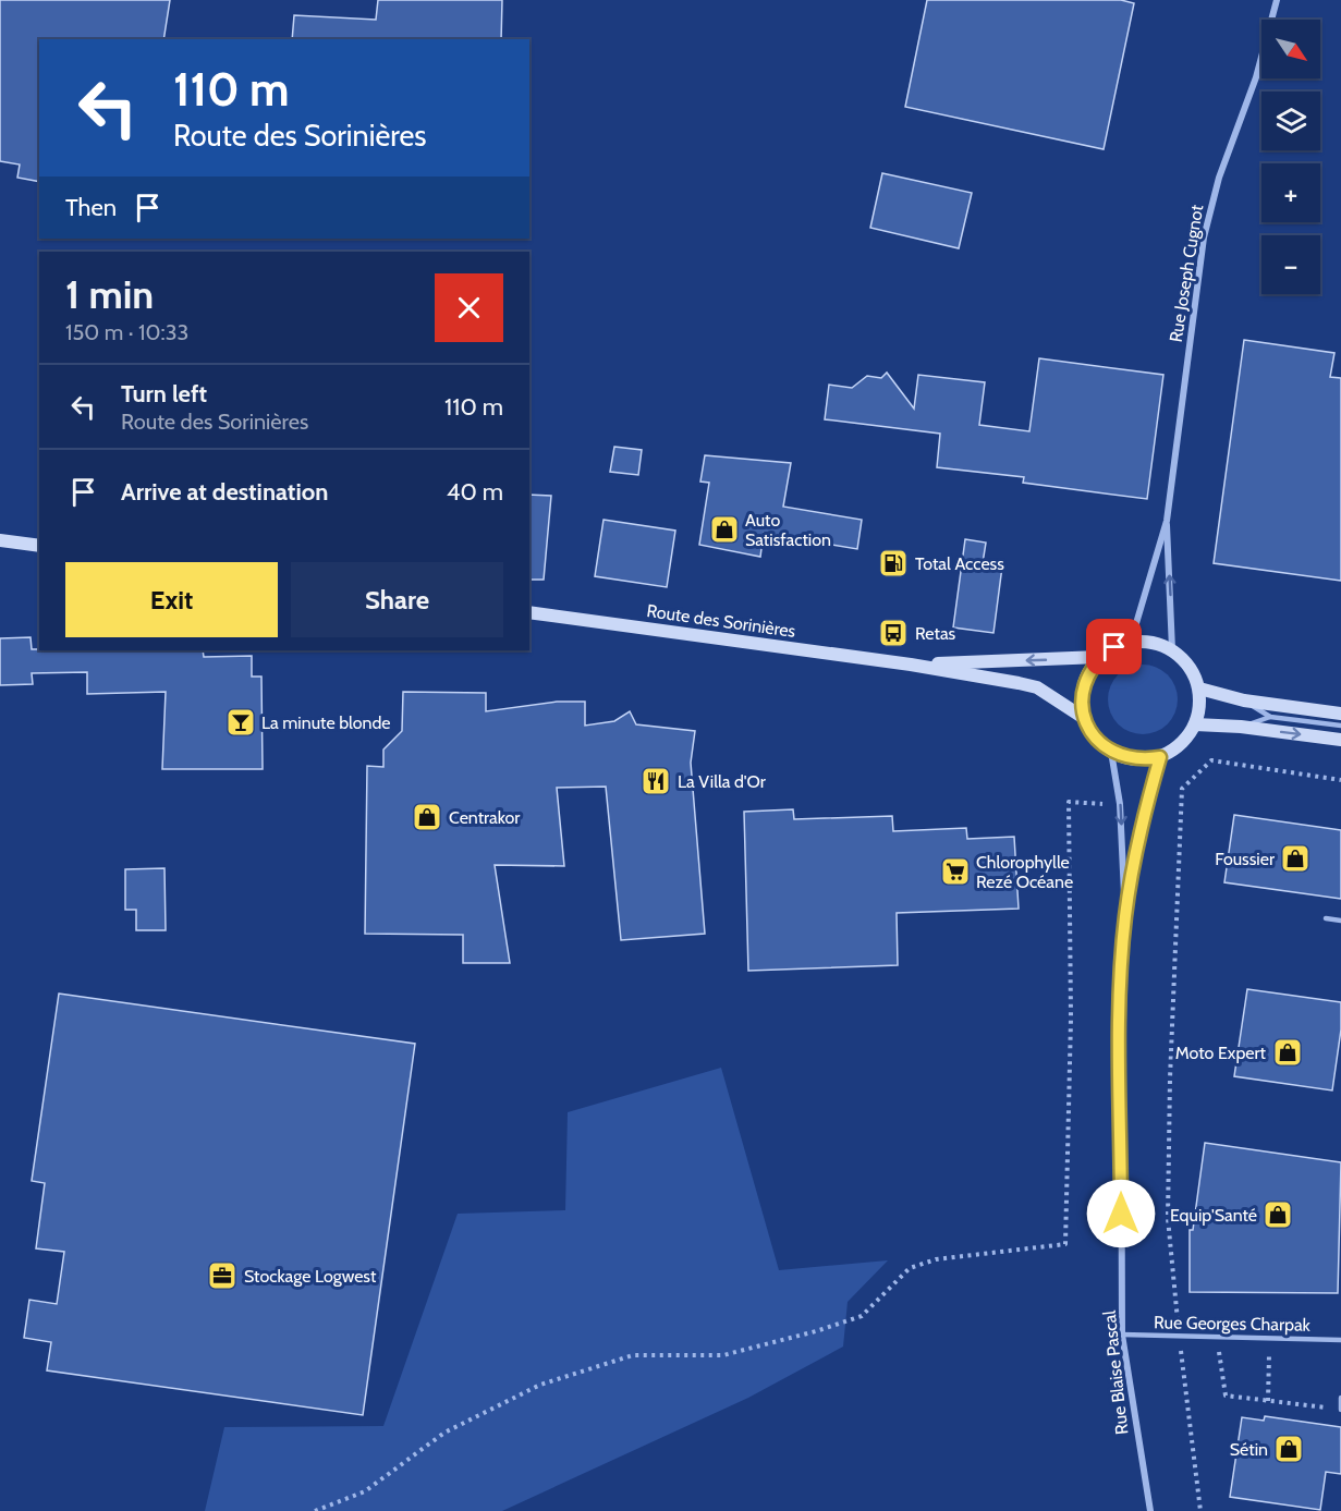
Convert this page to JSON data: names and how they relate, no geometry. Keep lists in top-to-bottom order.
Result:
{
  "streets": {
    "main road": ["Route des Sorinières"],
    "street": ["Rue Joseph Cugnot", "Rue Blaise Pascal"],
    "lane": ["Rue Georges Charpak"]
  },
  "crossings": [
    ["Rue Joseph Cugnot", "Route des Sorinières"],
    ["Rue Joseph Cugnot", "Rue Blaise Pascal"],
    ["Route des Sorinières", "Rue Blaise Pascal"],
    ["Rue Georges Charpak", "Rue Blaise Pascal"]
  ],
  "places": {
    "shop": [
      "Auto Satisfaction",
      "Centrakor",
      "Foussier",
      "Moto Expert",
      "Equip'Santé",
      "Sétin"
    ],
    "fuel station": ["Total Access"],
    "bus stop": ["Retas"],
    "bar": ["La minute blonde"],
    "restaurant": ["La Villa d'Or"],
    "supermarket": ["Chlorophylle Rezé Océane"],
    "office": ["Stockage Logwest"]
  },
  "north": "bottom right",
  "page": {
    "map_buttons": ["+", "−"],
    "turn": ["110 m", "Route des Sorinières"],
    "then": "Then",
    "heading": ["1 min", "150 m · 10:33"],
    "list": [
      {
        "name": "Turn left",
        "note": "Route des Sorinières",
        "value": "110 m"
      },
      {
        "name": "Arrive at destination",
        "value": "40 m"
      }
    ],
    "buttons": ["Exit", "Share"]
  }
}
